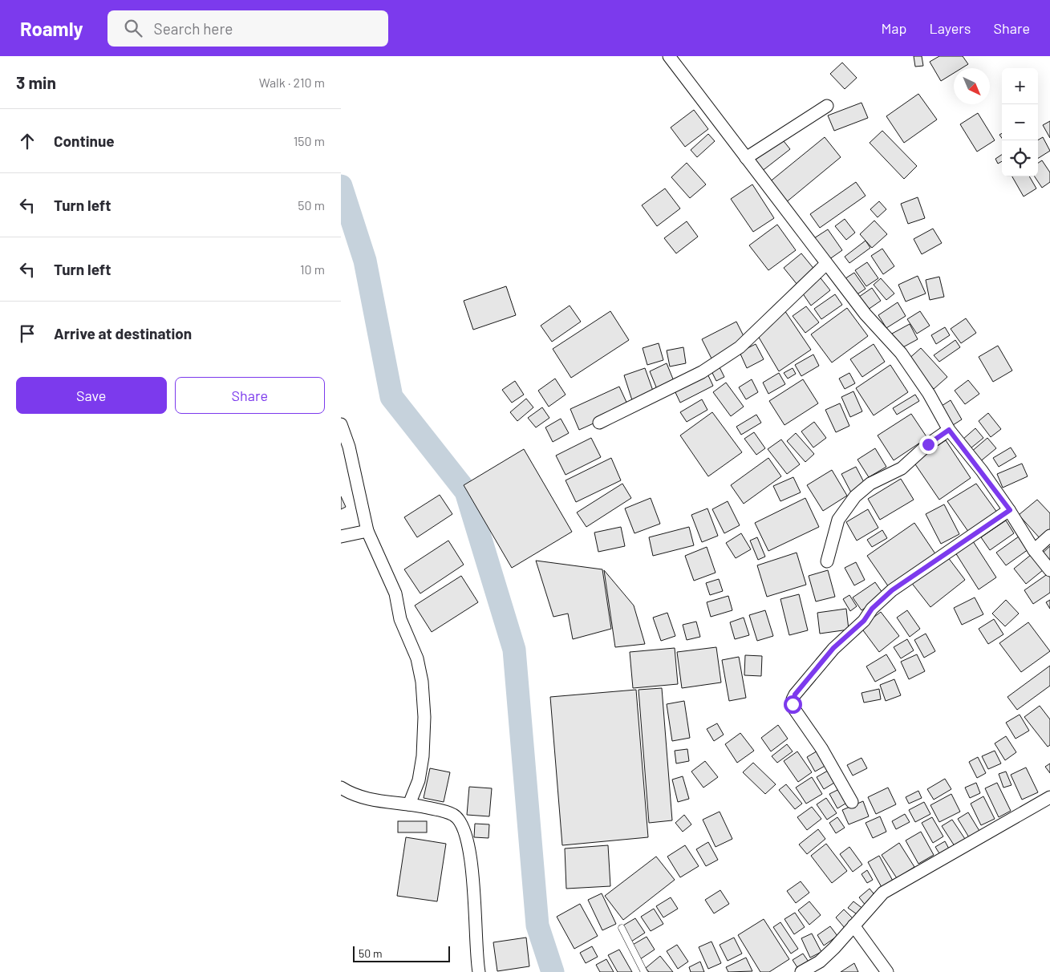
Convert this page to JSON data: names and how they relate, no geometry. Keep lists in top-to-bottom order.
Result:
{
  "scale_bar": "50 m",
  "north": "bottom right",
  "page": {
    "header": "Roamly",
    "search": "Search here",
    "nav": ["Map", "Layers", "Share"],
    "heading": ["3 min", "Walk · 210 m"],
    "map_buttons": ["+", "−"],
    "list": [
      ["Continue", "150 m"],
      ["Turn left", "50 m"],
      ["Turn left", "10 m"],
      "Arrive at destination"
    ],
    "buttons": ["Save", "Share"],
    "scale": "50 m"
  }
}
